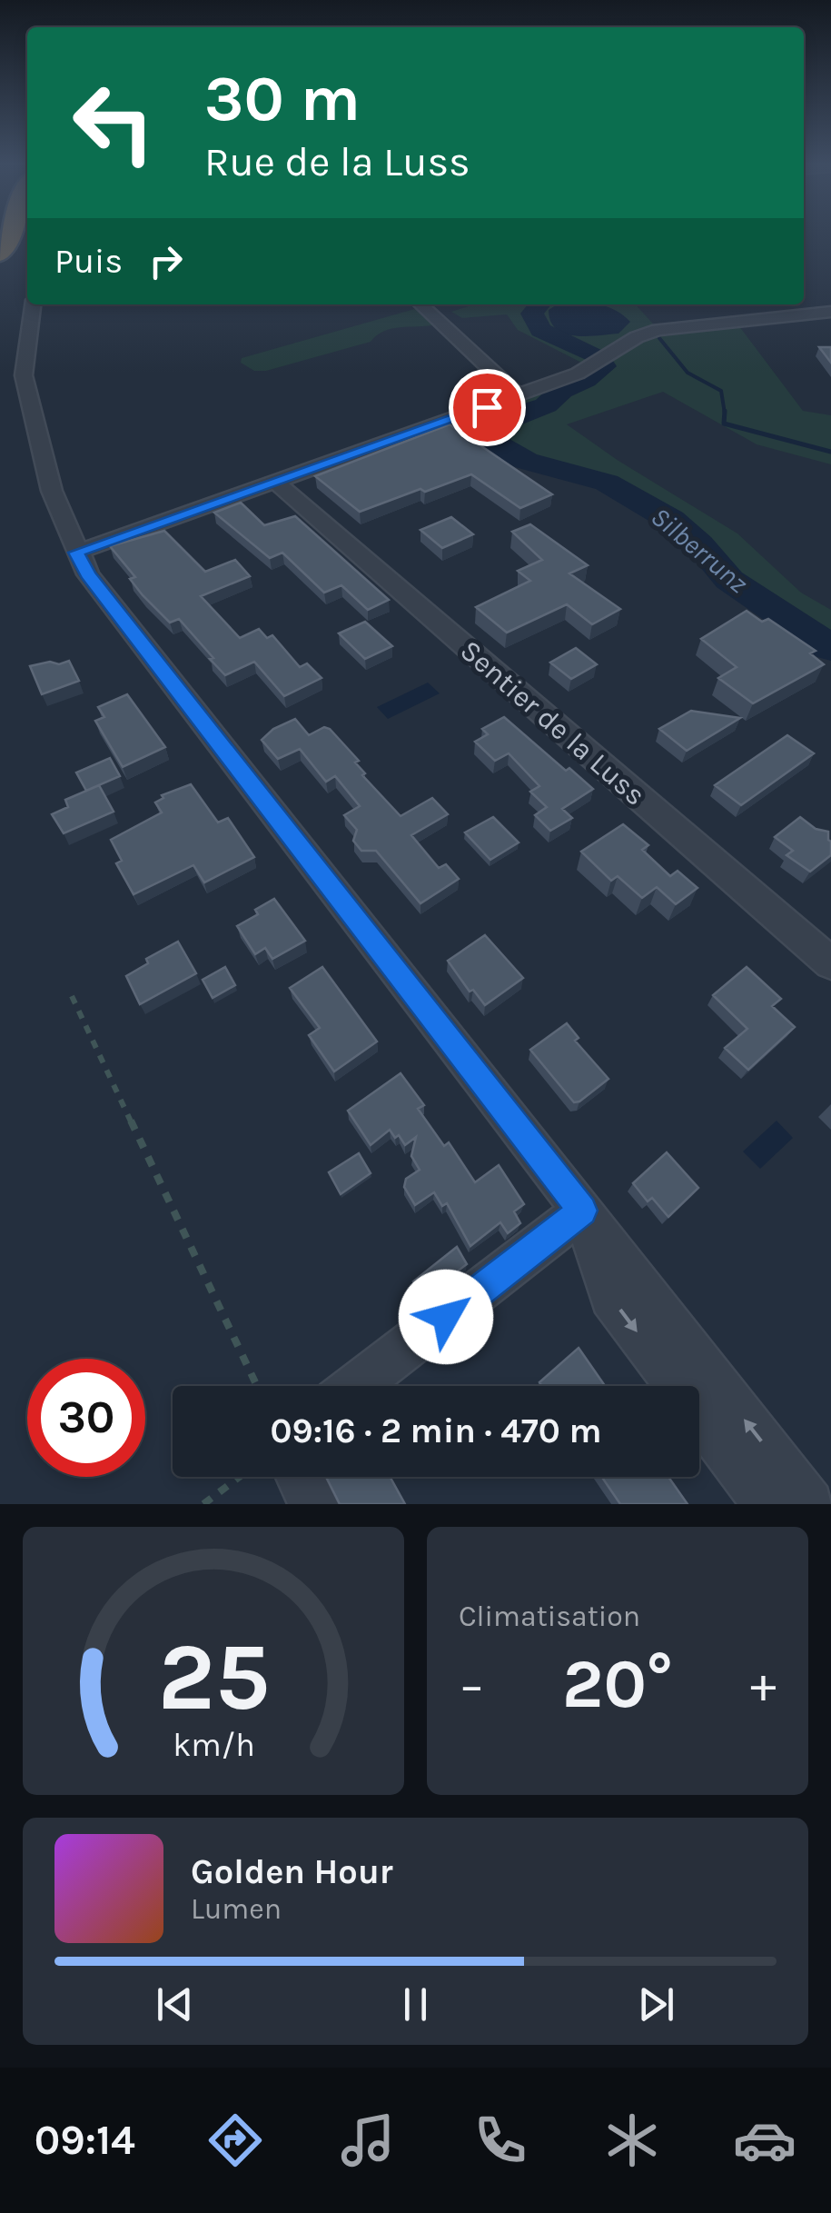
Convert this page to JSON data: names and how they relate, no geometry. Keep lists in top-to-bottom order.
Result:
{
  "streets": {
    "street": ["Sentier de la Luss"]
  },
  "water": ["Silberrunz"],
  "page": {
    "turn": ["30 m", "Rue de la Luss"],
    "then": "Puis",
    "limit": "30",
    "trip": "09:16 · 2 min · 470 m",
    "tile": "Climatisation",
    "heat": ["−", "20°", "+"],
    "song": ["Golden Hour", "Lumen"],
    "tabs": "09:14",
    "gauge": ["25", "km/h"]
  }
}
